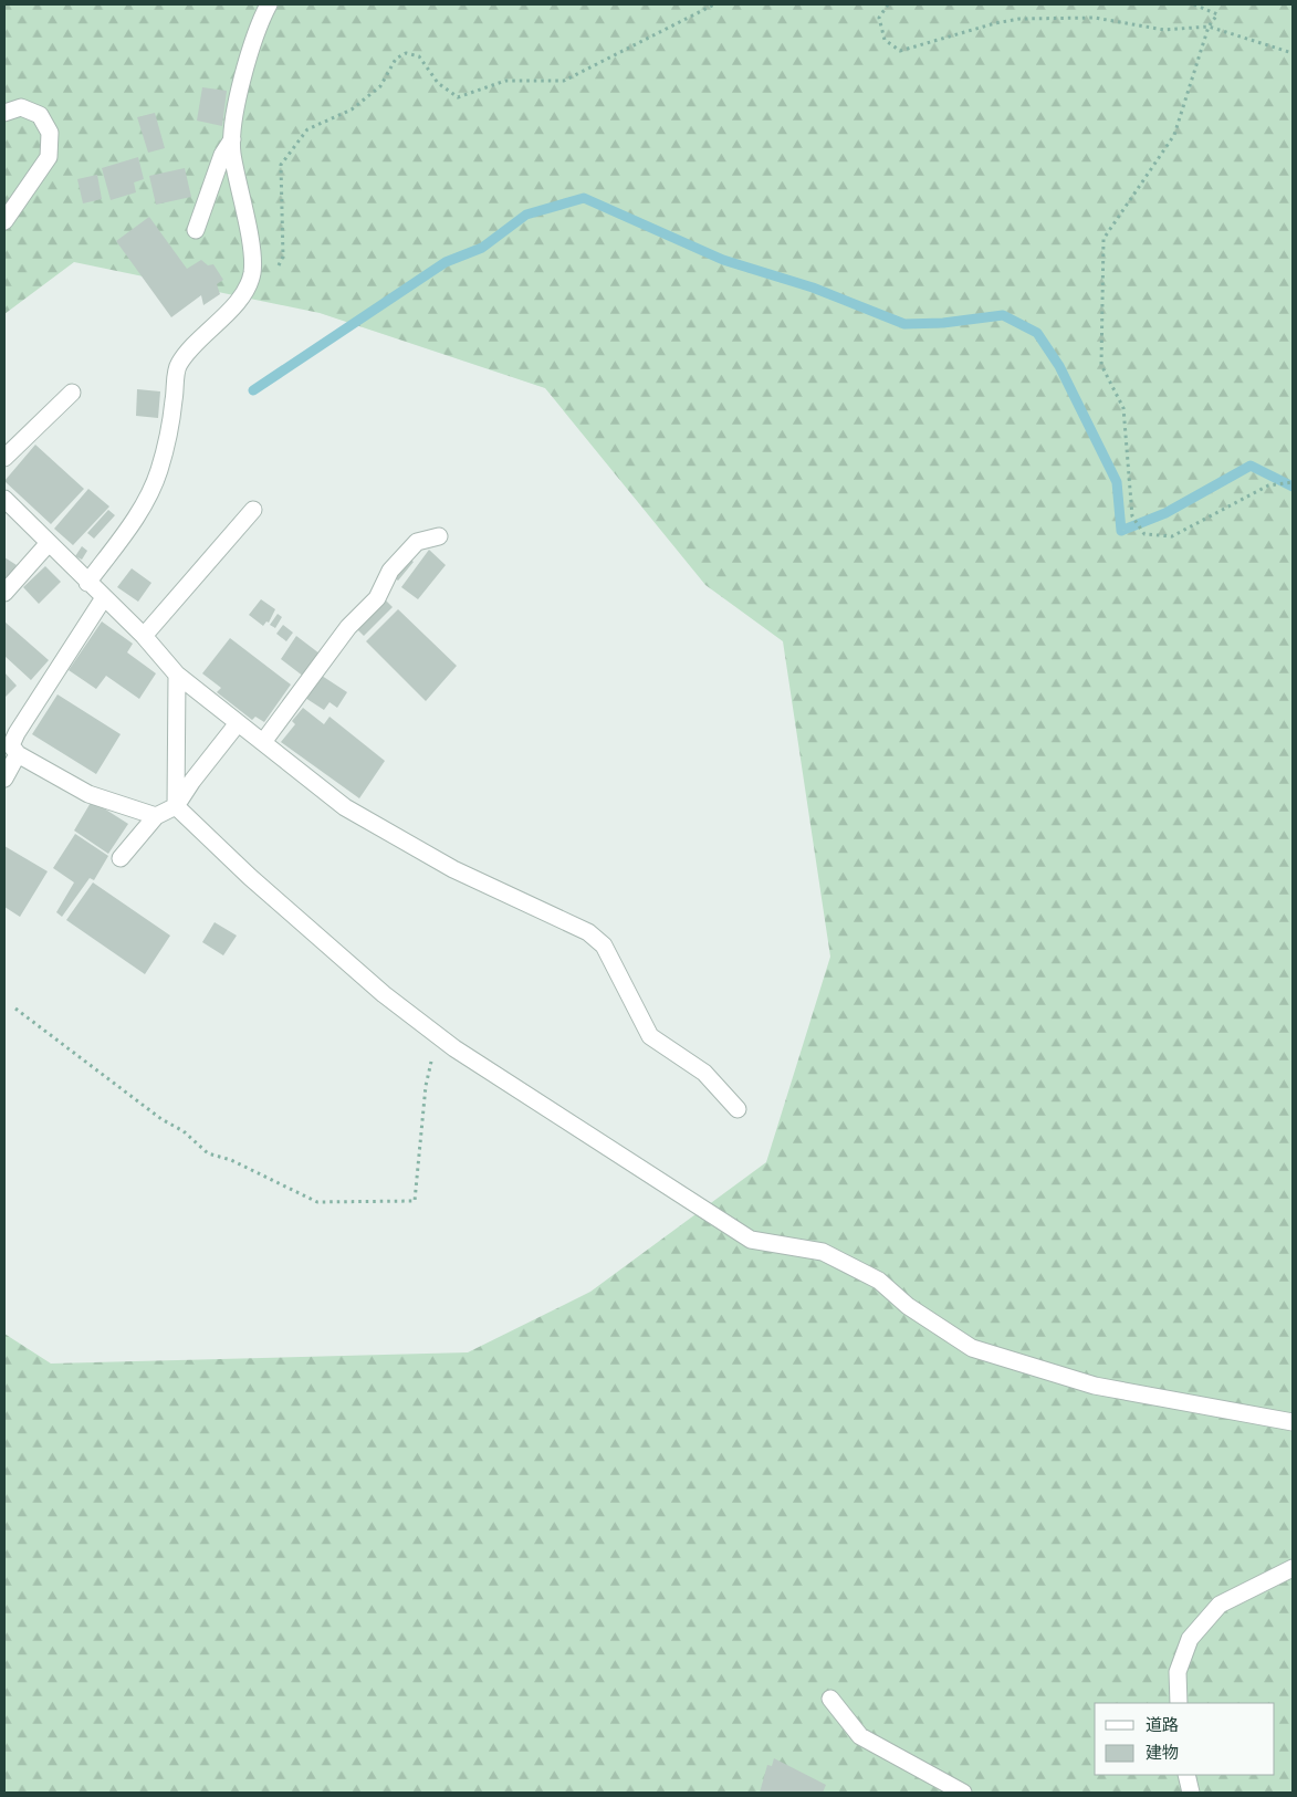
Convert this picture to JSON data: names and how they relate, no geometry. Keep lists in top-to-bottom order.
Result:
{
  "legend": ["道路", "建物"]
}
